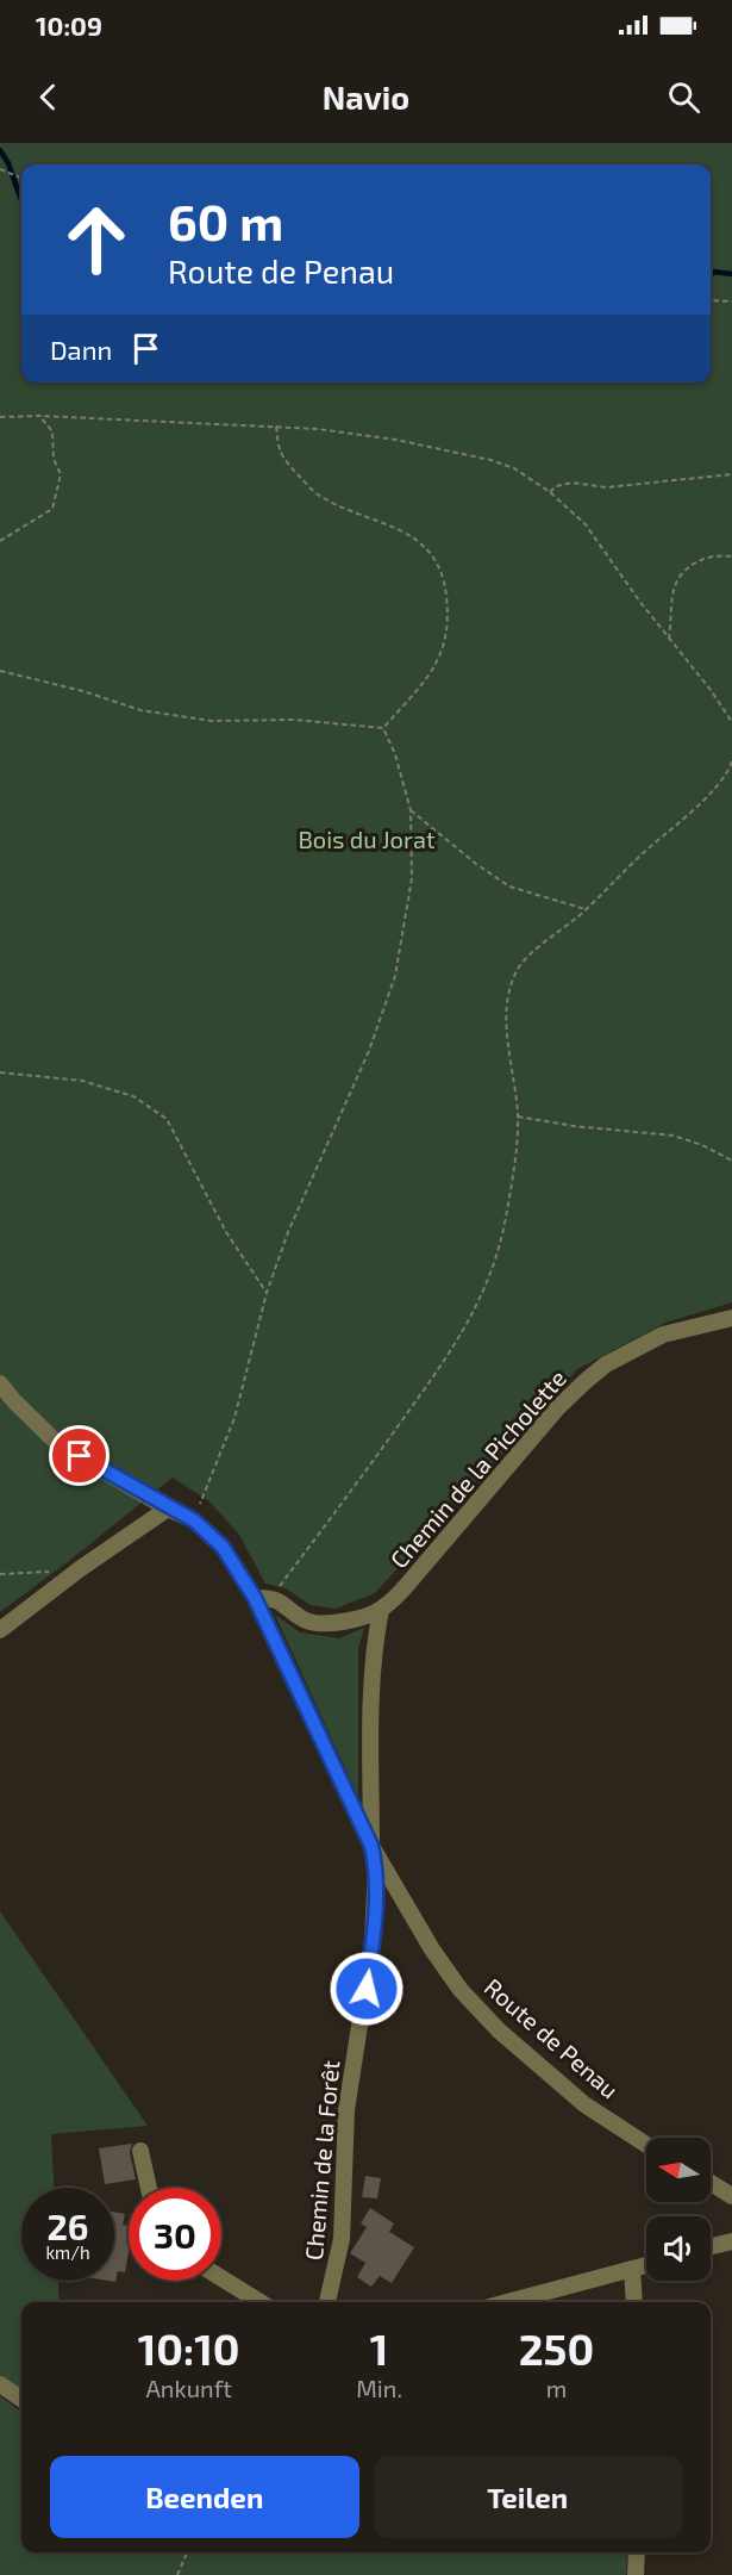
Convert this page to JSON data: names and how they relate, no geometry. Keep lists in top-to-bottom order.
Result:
{
  "streets": {
    "street": ["Chemin de la Picholette", "Route de Penau", "Chemin de la Forêt"]
  },
  "crossings": [
    ["Route de Penau", "Chemin de la Forêt"]
  ],
  "parks": ["Bois du Jorat"],
  "north": "left",
  "page": {
    "status": "10:09",
    "header": "Navio",
    "turn": ["60 m", "Route de Penau"],
    "then": "Dann",
    "speed": "26 km/h",
    "limit": "30",
    "eta": [
      "10:10",
      "Ankunft",
      "1",
      "Min.",
      "250",
      "m"
    ],
    "buttons": ["Beenden", "Teilen"]
  }
}
